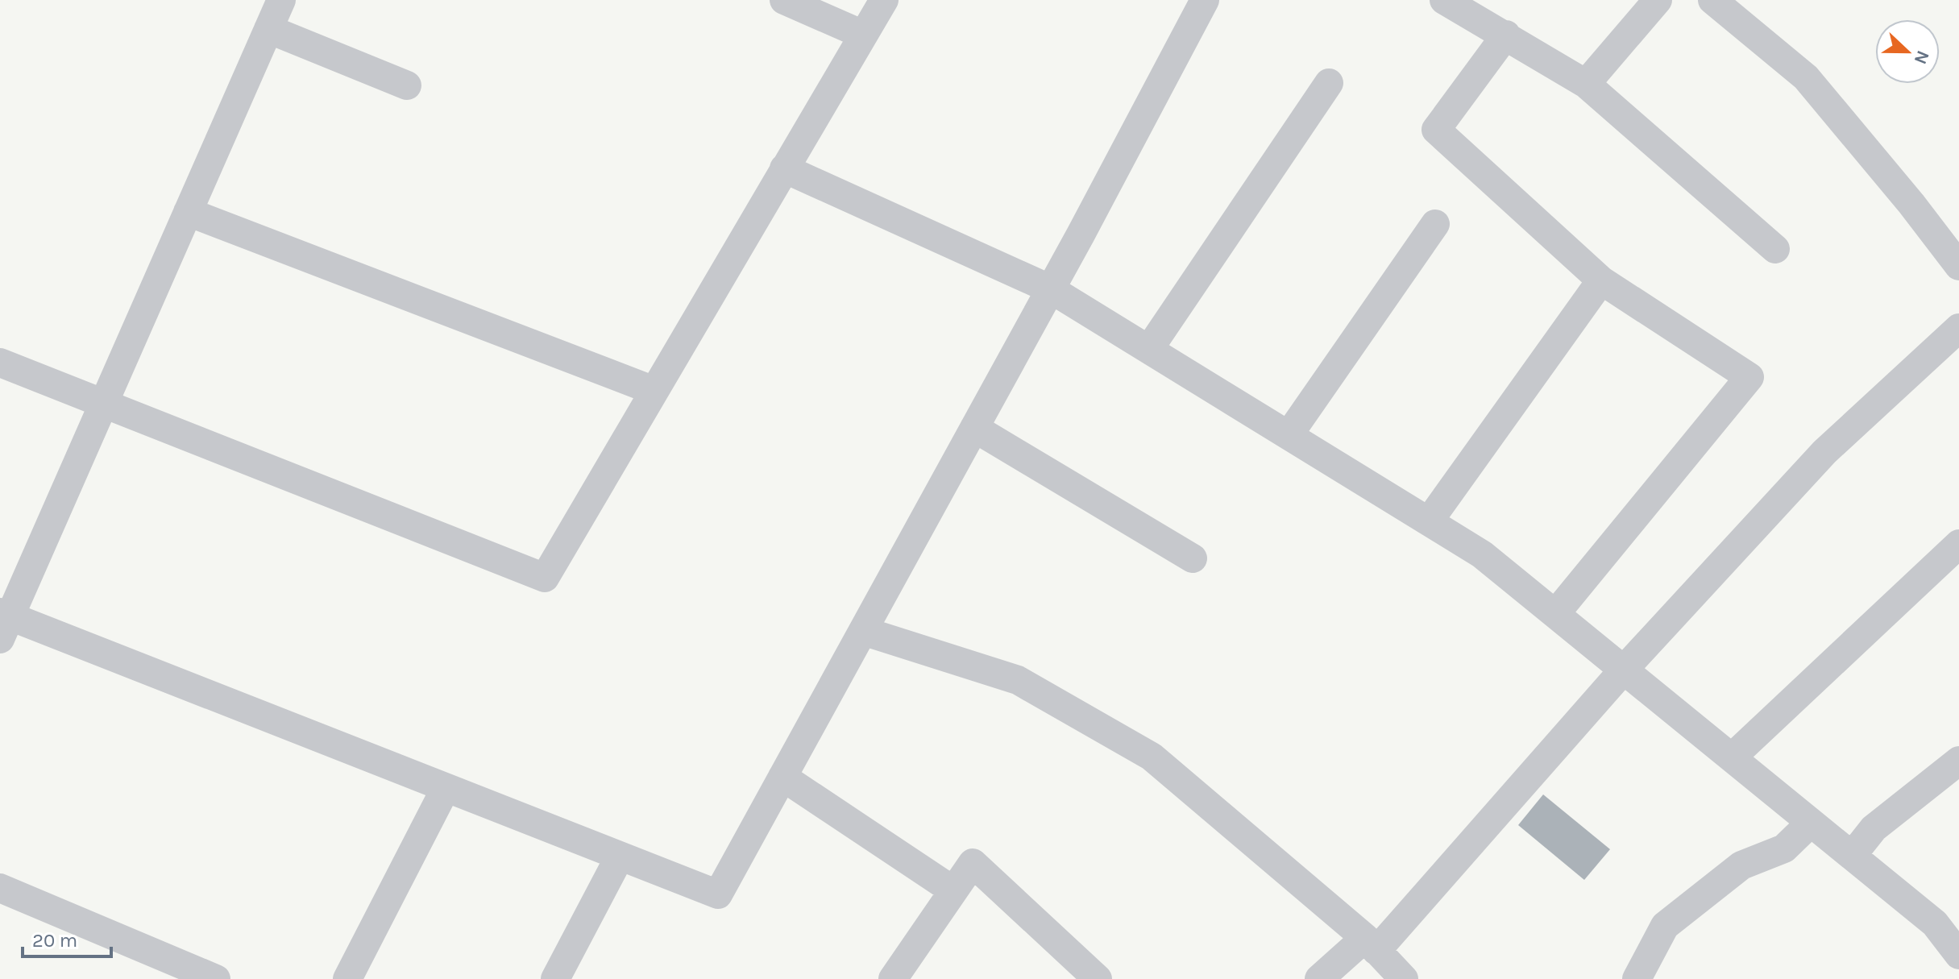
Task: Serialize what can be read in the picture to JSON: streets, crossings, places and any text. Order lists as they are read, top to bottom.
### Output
{
  "scale_bar": "20 m",
  "north": "right"
}
